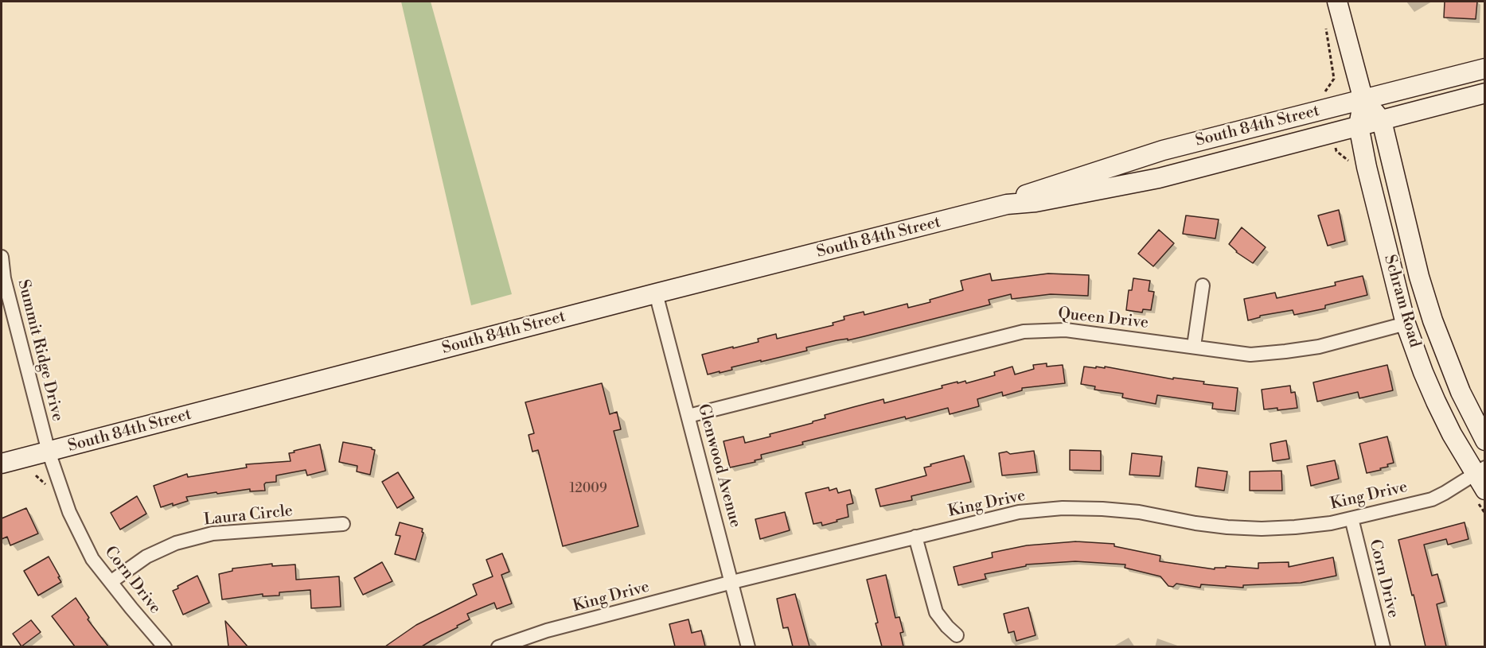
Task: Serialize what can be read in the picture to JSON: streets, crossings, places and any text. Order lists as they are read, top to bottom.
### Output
{
  "streets": {
    "street": [
      "South 84th Street",
      "Schram Road",
      "Queen Drive",
      "Summit Ridge Drive",
      "Glenwood Avenue",
      "King Drive",
      "Laura Circle",
      "Corn Drive"
    ]
  },
  "crossings": [
    ["South 84th Street", "Schram Road"],
    ["South 84th Street", "Summit Ridge Drive"],
    ["South 84th Street", "Glenwood Avenue"],
    ["South 84th Street", "Corn Drive"],
    ["Schram Road", "Queen Drive"],
    ["Schram Road", "King Drive"],
    ["Queen Drive", "Glenwood Avenue"],
    ["Summit Ridge Drive", "Corn Drive"],
    ["Glenwood Avenue", "King Drive"],
    ["King Drive", "Corn Drive"],
    ["Laura Circle", "Corn Drive"]
  ],
  "house_numbers": ["12009"]
}
